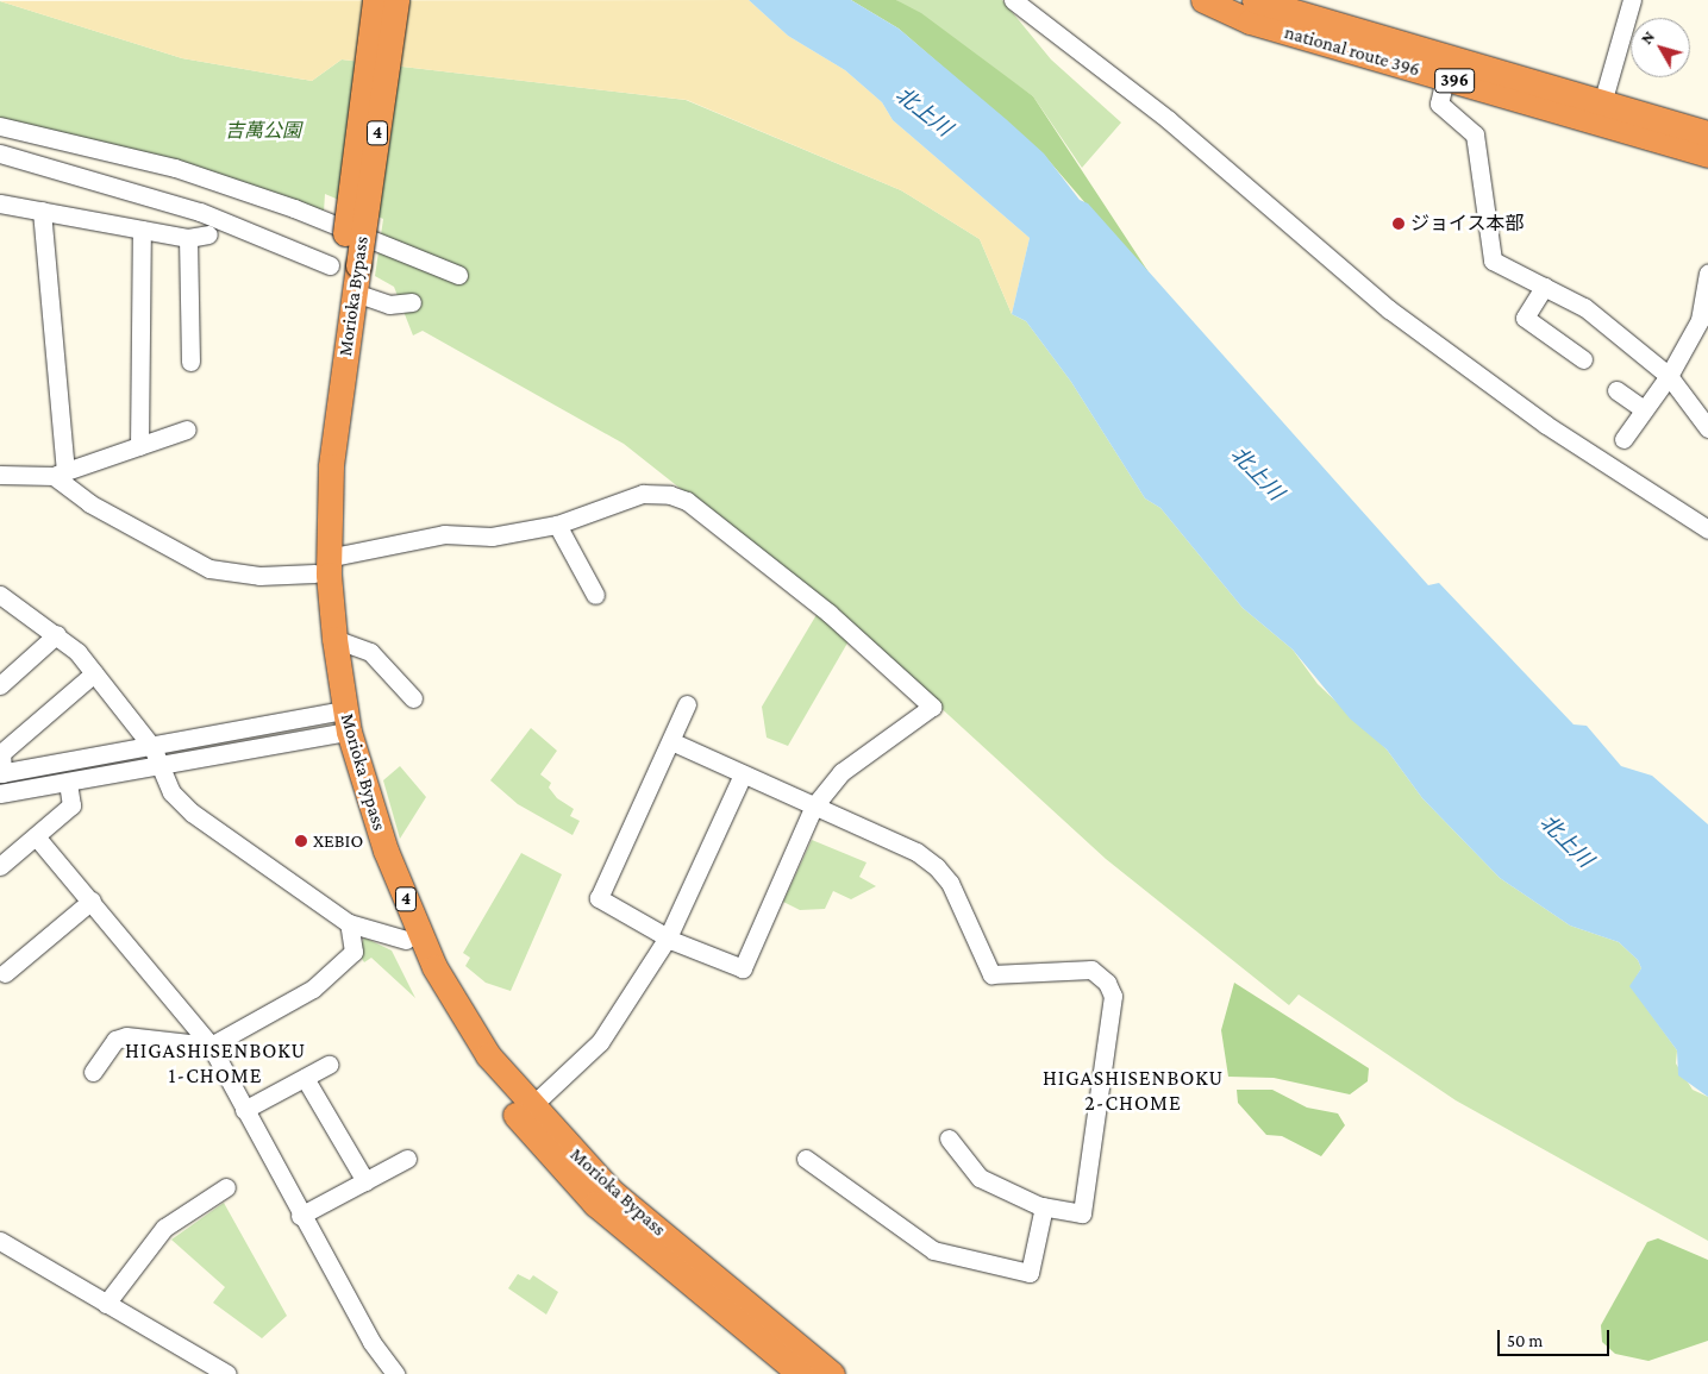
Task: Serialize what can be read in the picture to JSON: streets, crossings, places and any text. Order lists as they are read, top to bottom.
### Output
{
  "streets": {
    "highway": [
      "national route 396",
      "396",
      "4",
      "Morioka Bypass"
    ]
  },
  "districts": ["HIGASHISENBOKU 1-CHOME", "HIGASHISENBOKU 2-CHOME"],
  "water": ["北上川"],
  "parks": ["吉萬公園"],
  "places": ["ジョイス本部", "XEBIO"],
  "scale_bar": "50 m",
  "north": "top left"
}
